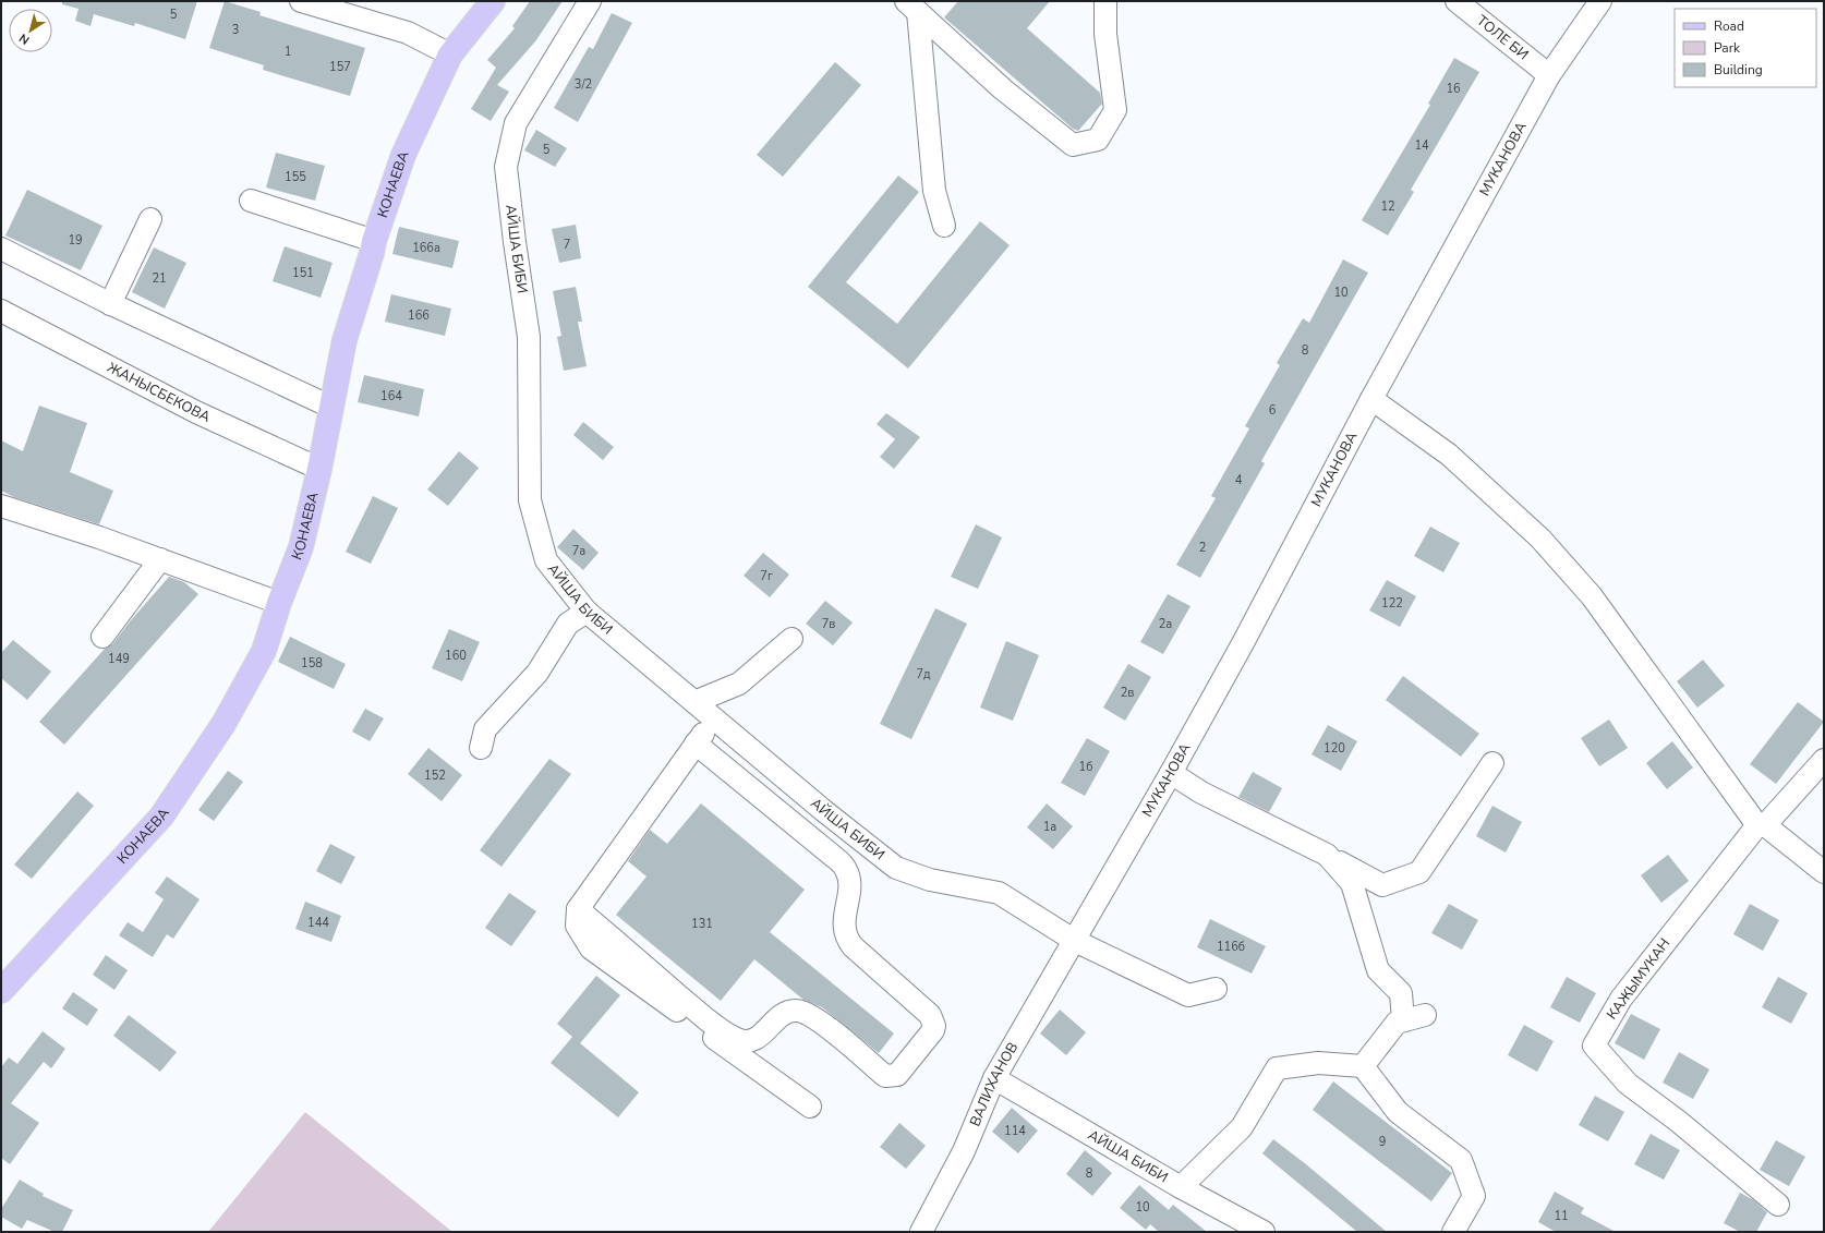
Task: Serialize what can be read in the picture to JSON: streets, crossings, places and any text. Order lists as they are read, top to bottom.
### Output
{
  "streets": {
    "main road": ["КОНАЕВА"],
    "street": [
      "ТОЛЕ БИ",
      "МУКАНОВА",
      "АЙША БИБИ",
      "ЖАНЫСБЕКОВА",
      "КАЖЫМУКАН",
      "ВАЛИХАНОВ"
    ]
  },
  "crossings": [
    ["ТОЛЕ БИ", "МУКАНОВА"],
    ["МУКАНОВА", "АЙША БИБИ"],
    ["МУКАНОВА", "ВАЛИХАНОВ"],
    ["КОНАЕВА", "ЖАНЫСБЕКОВА"],
    ["АЙША БИБИ", "ВАЛИХАНОВ"]
  ],
  "house_numbers": [
    "5",
    "3",
    "1",
    "157",
    "3/2",
    "16",
    "14",
    "5",
    "155",
    "12",
    "19",
    "7",
    "166а",
    "151",
    "21",
    "10",
    "166",
    "8",
    "164",
    "6",
    "4",
    "2",
    "7а",
    "7г",
    "122",
    "7в",
    "2а",
    "160",
    "149",
    "158",
    "7д",
    "2в",
    "120",
    "1б",
    "152",
    "1а",
    "144",
    "131",
    "116б",
    "114",
    "9",
    "8",
    "10",
    "11"
  ],
  "legend": ["Road", "Park", "Building"],
  "north": "bottom left"
}
